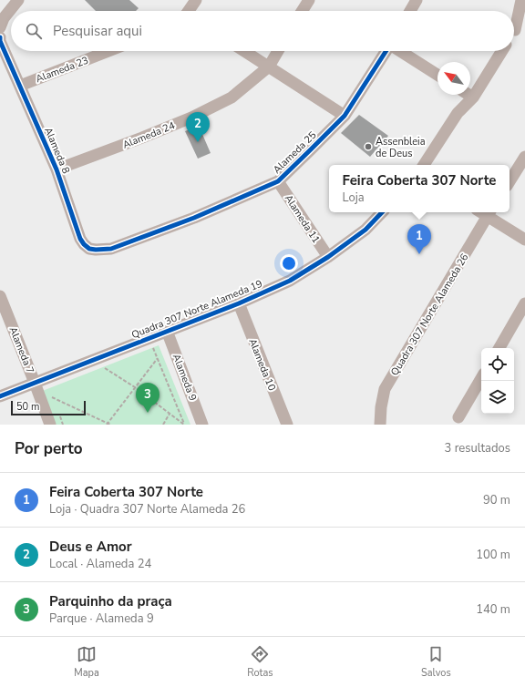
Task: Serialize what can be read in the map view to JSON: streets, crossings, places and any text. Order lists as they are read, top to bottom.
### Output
{
  "streets": {
    "street": [
      "Alameda 23",
      "Alameda 24",
      "Alameda 8",
      "Alameda 25",
      "Alameda 11",
      "Quadra 307 Norte Alameda 19",
      "Quadra 307 Norte Alameda 26",
      "Alameda 7",
      "Alameda 10",
      "Alameda 9"
    ]
  },
  "crossings": [
    ["Alameda 23", "Alameda 8"],
    ["Alameda 24", "Alameda 8"],
    ["Alameda 8", "Alameda 25"],
    ["Alameda 25", "Alameda 11"],
    ["Alameda 11", "Quadra 307 Norte Alameda 19"],
    ["Quadra 307 Norte Alameda 19", "Alameda 7"],
    ["Quadra 307 Norte Alameda 19", "Alameda 10"],
    ["Quadra 307 Norte Alameda 19", "Alameda 9"]
  ],
  "places": ["Assenbleia de Deus"],
  "scale_bar": "50 m",
  "north": "top left",
  "page": {
    "search": "Pesquisar aqui",
    "pins": ["2", "1", "3"],
    "popup": ["Feira Coberta 307 Norte", "Loja"],
    "scale": "50 m",
    "heading": ["Por perto", "3 resultados"],
    "list": [
      {
        "mark": "1",
        "name": "Feira Coberta 307 Norte",
        "note": "Loja · Quadra 307 Norte Alameda 26",
        "value": "90 m"
      },
      {
        "mark": "2",
        "name": "Deus e Amor",
        "note": "Local · Alameda 24",
        "value": "100 m"
      },
      {
        "mark": "3",
        "name": "Parquinho da praça",
        "note": "Parque · Alameda 9",
        "value": "140 m"
      }
    ],
    "nav": ["Mapa", "Rotas", "Salvos"]
  }
}
